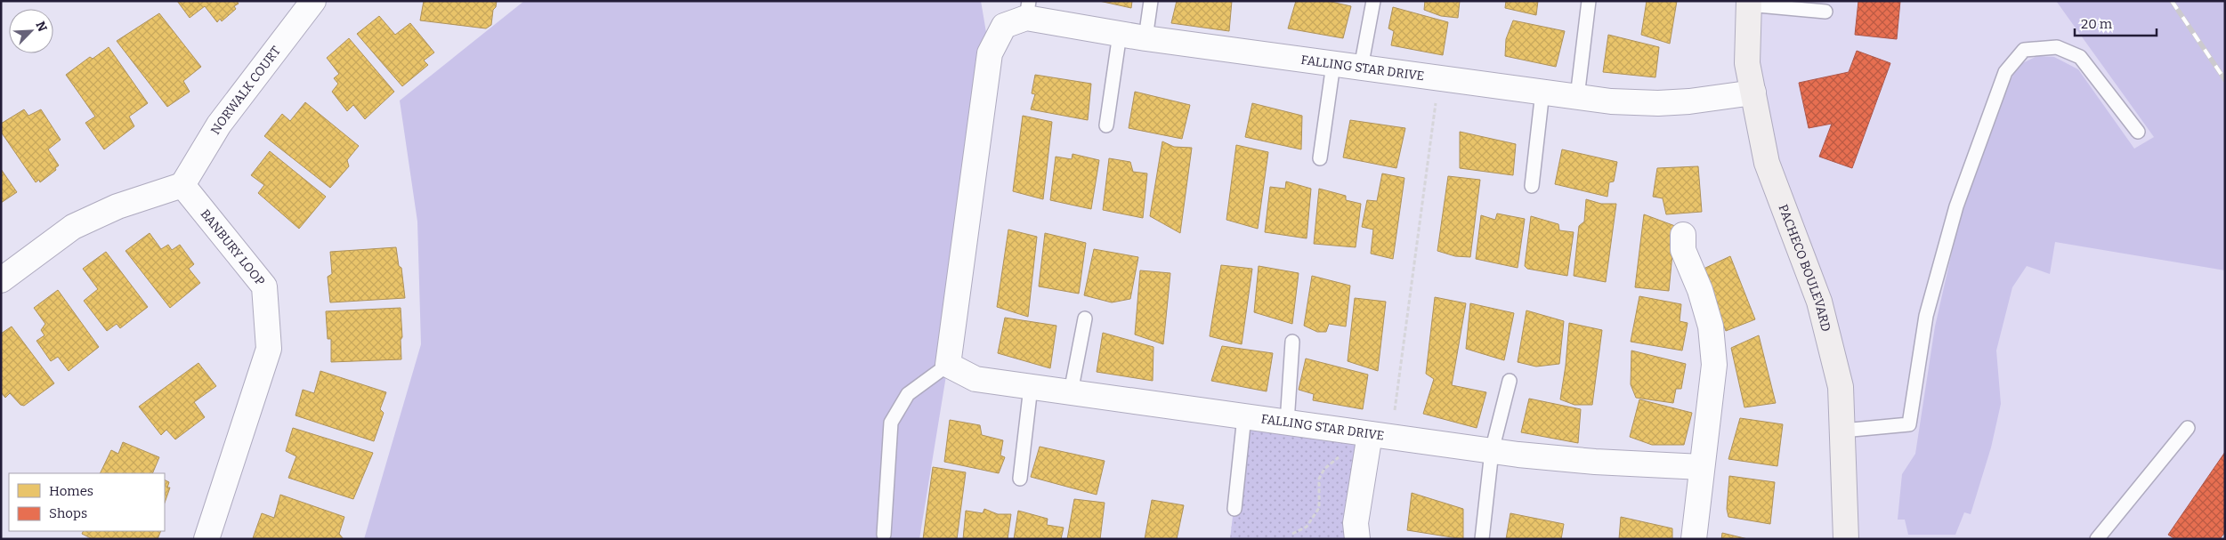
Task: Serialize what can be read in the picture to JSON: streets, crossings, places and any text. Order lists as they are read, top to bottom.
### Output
{
  "streets": {
    "main road": ["PACHECO BOULEVARD"],
    "street": ["FALLING STAR DRIVE", "NORWALK COURT", "BANBURY LOOP"]
  },
  "crossings": [
    ["FALLING STAR DRIVE", "PACHECO BOULEVARD"],
    ["NORWALK COURT", "BANBURY LOOP"]
  ],
  "legend": ["Homes", "Shops"],
  "scale_bar": "20 m",
  "north": "top right"
}
